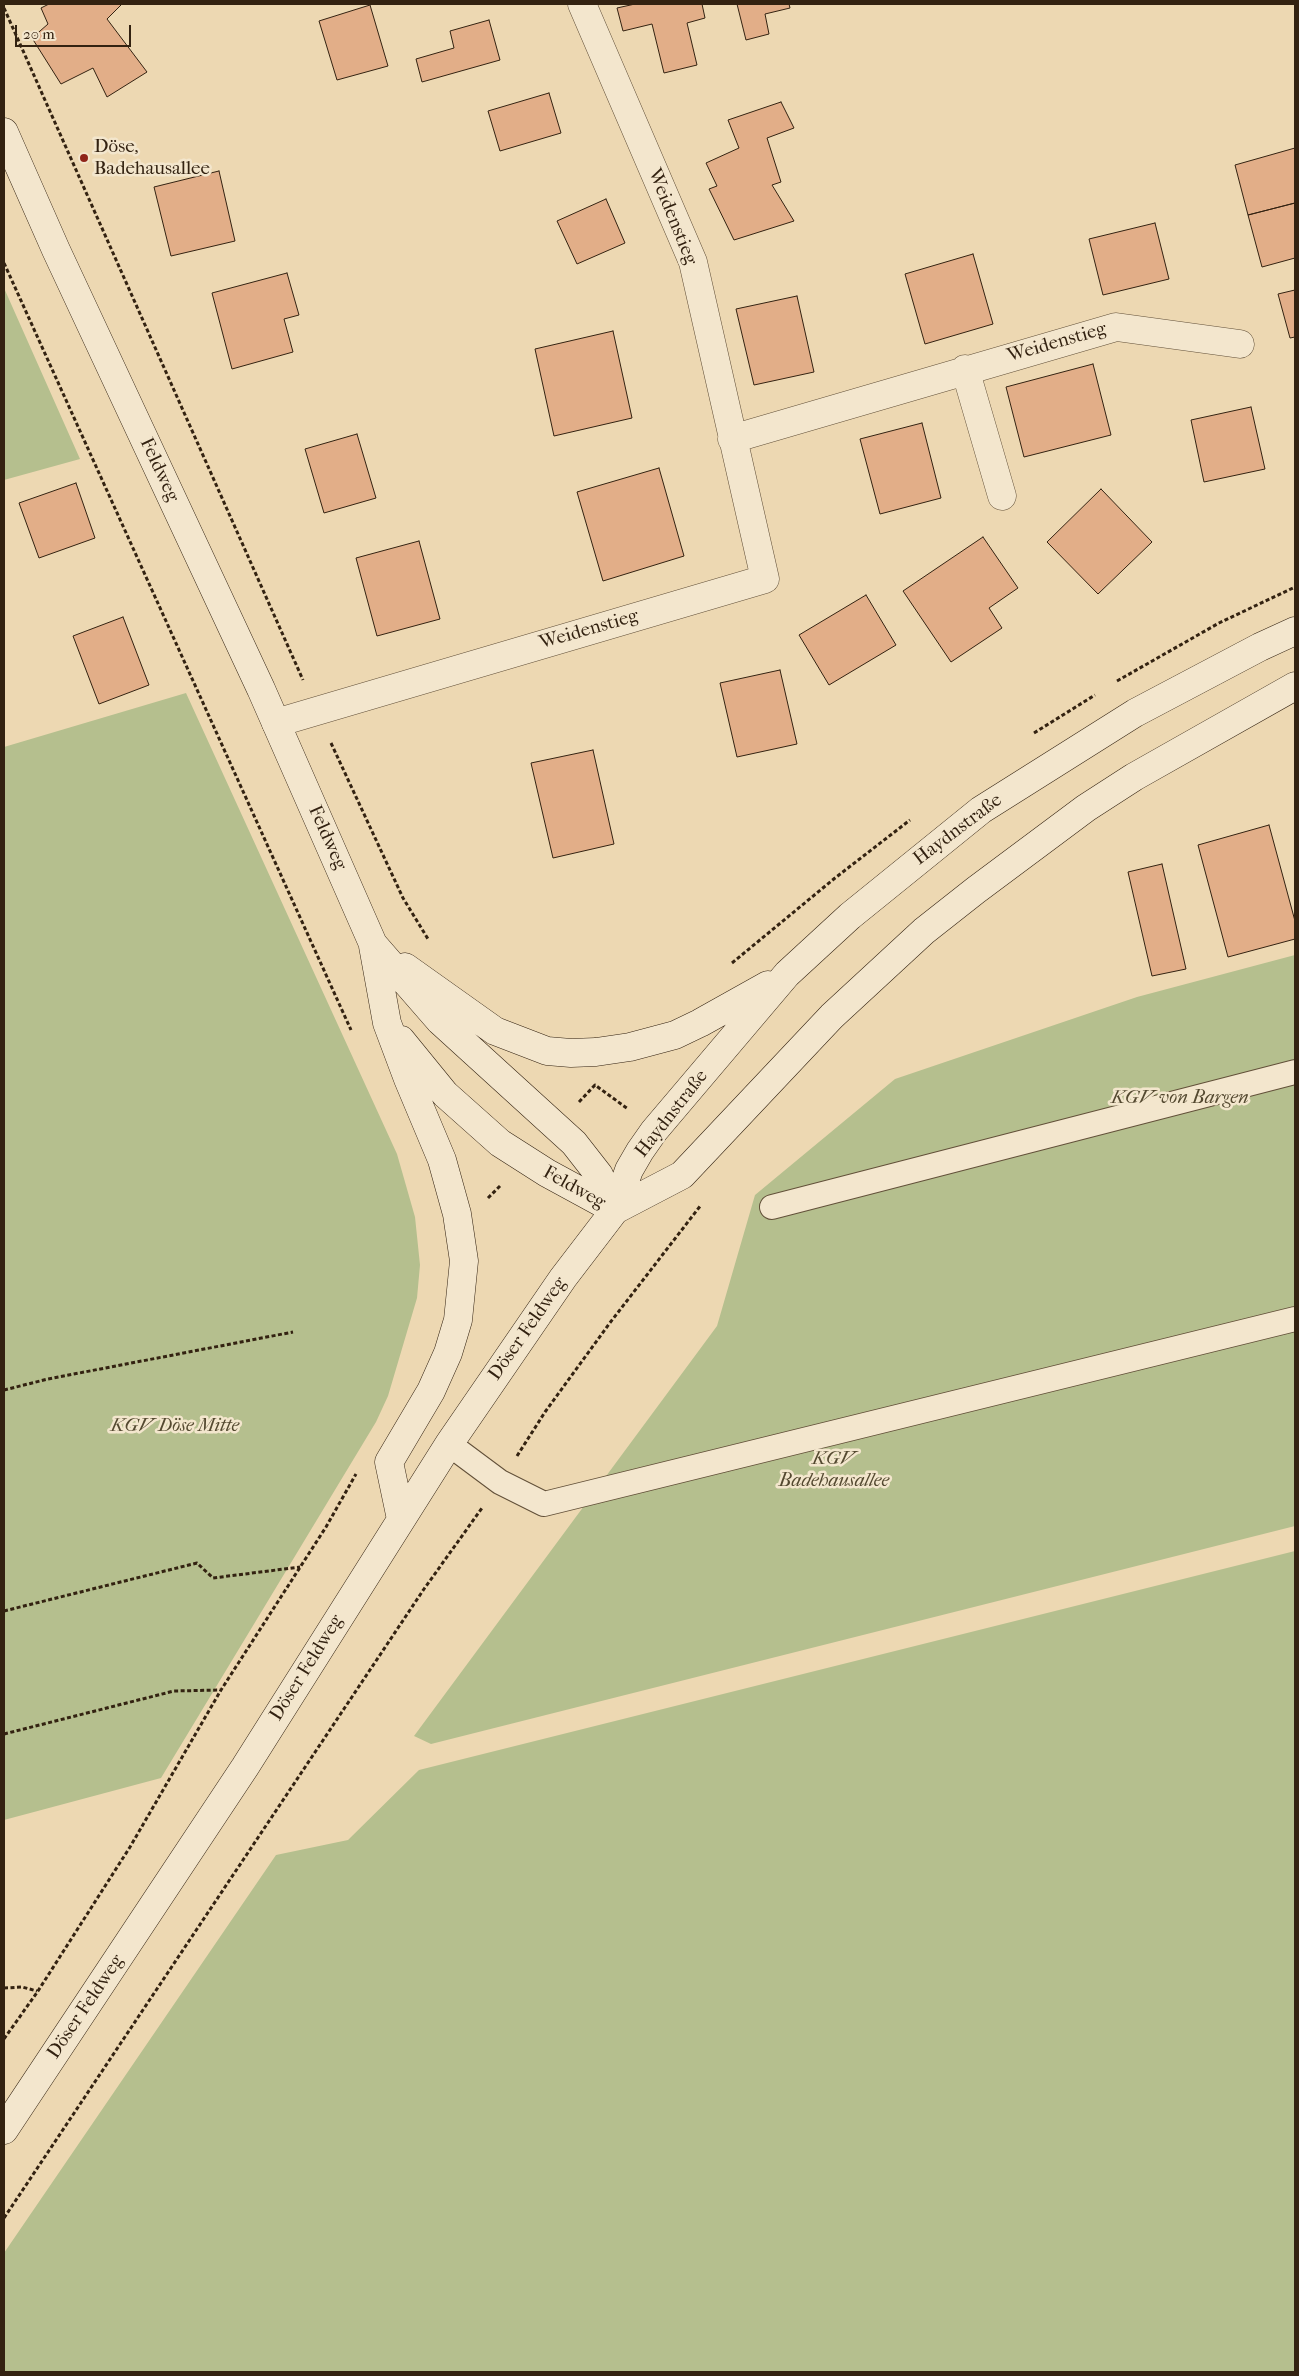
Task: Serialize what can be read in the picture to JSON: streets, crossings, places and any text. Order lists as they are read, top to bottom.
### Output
{
  "streets": {
    "street": [
      "Weidenstieg",
      "Feldweg",
      "Haydnstraße",
      "Döser Feldweg"
    ]
  },
  "crossings": [
    ["Weidenstieg", "Feldweg"],
    ["Feldweg", "Haydnstraße"],
    ["Feldweg", "Döser Feldweg"],
    ["Haydnstraße", "Döser Feldweg"]
  ],
  "parks": ["KGV von Bargen", "KGV Döse Mitte", "KGV Badehausallee"],
  "places": ["Döse, Badehausallee"],
  "scale_bar": "20 m"
}
